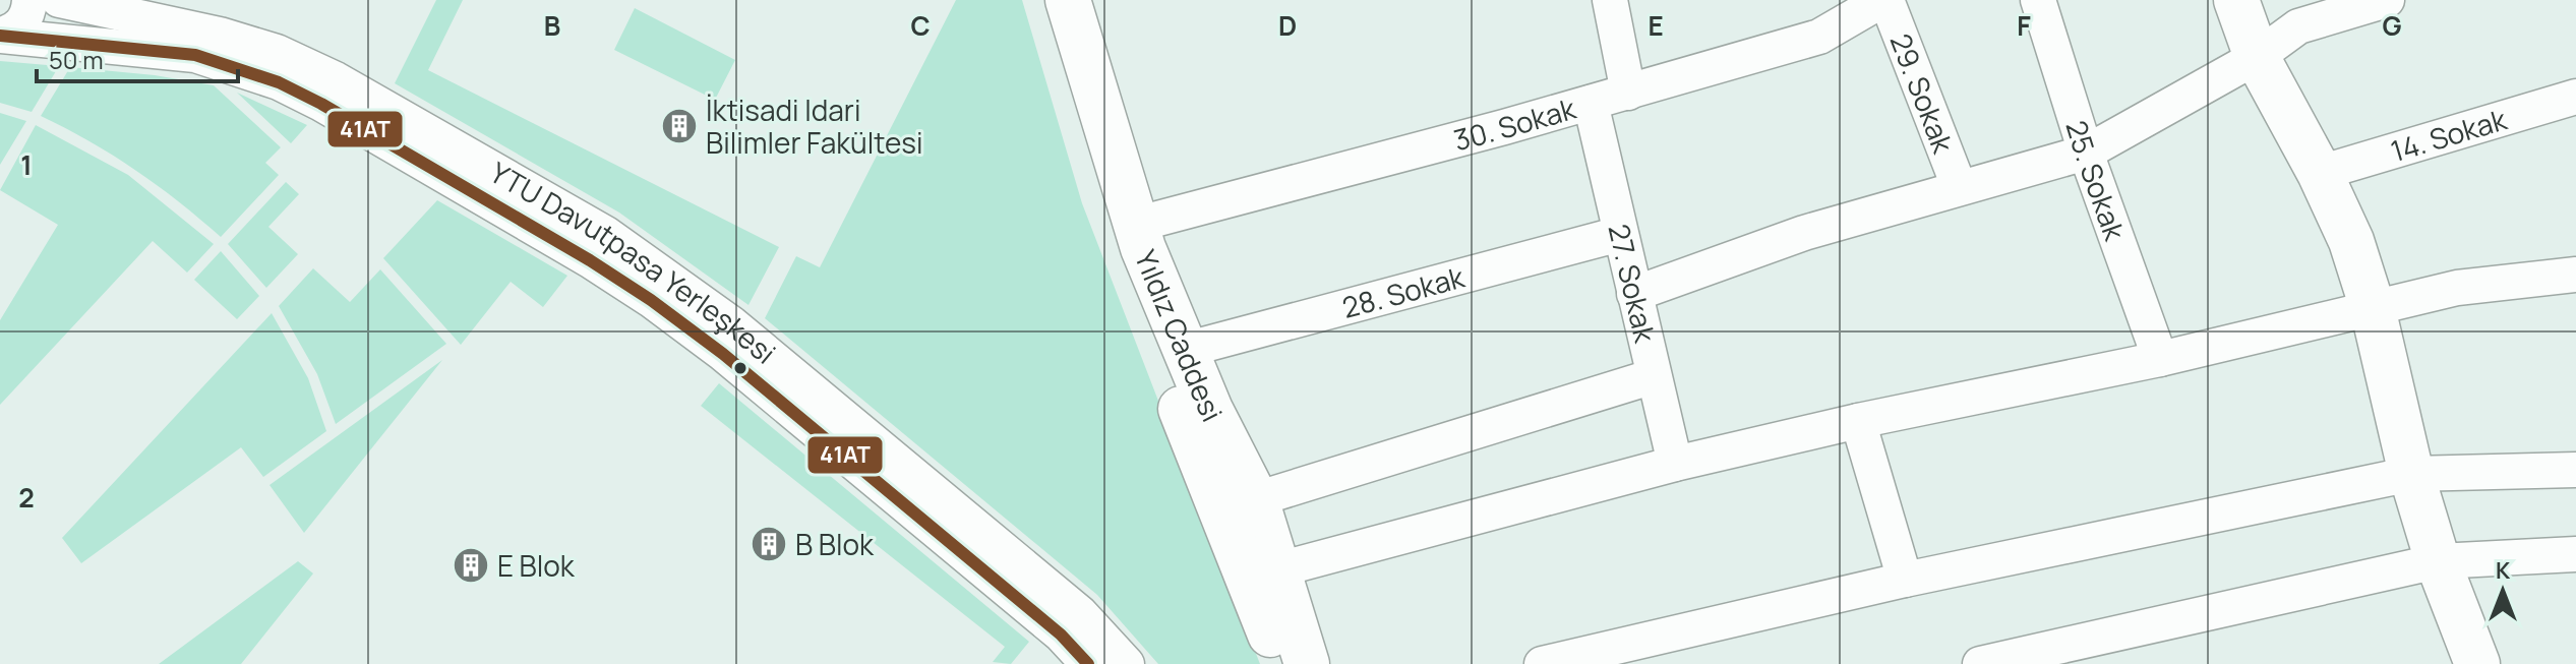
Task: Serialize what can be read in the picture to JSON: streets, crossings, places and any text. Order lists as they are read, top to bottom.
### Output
{
  "streets": {
    "main road": ["Yıldız Caddesi"],
    "street": [
      "29. Sokak",
      "30. Sokak",
      "14. Sokak",
      "25. Sokak",
      "YTU Davutpasa Yerleşkesi",
      "27. Sokak",
      "28. Sokak"
    ]
  },
  "crossings": [
    ["29. Sokak", "30. Sokak"],
    ["30. Sokak", "27. Sokak"],
    ["30. Sokak", "Yıldız Caddesi"],
    ["27. Sokak", "28. Sokak"],
    ["28. Sokak", "Yıldız Caddesi"]
  ],
  "places": {
    "building": ["İktisadi Idari Bilimler Fakültesi", "B Blok", "E Blok"]
  },
  "lines": ["transit line 41AT"],
  "scale_bar": "50 m",
  "north": "top",
  "grid": {
    "columns": [
      "B",
      "C",
      "D",
      "E",
      "F",
      "G"
    ],
    "rows": ["1", "2"]
  }
}
